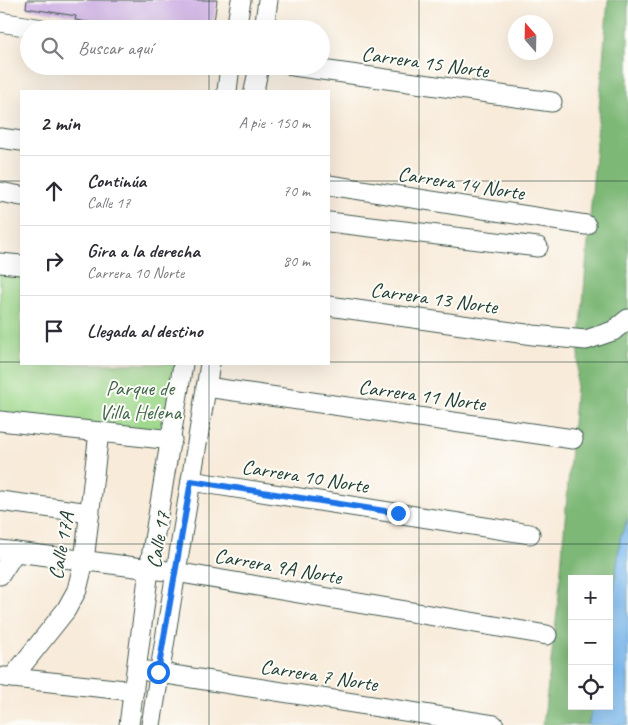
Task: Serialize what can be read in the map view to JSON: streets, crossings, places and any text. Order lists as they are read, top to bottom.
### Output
{
  "streets": {
    "street": [
      "Carrera 15 Norte",
      "Carrera 14 Norte",
      "Carrera 13 Norte",
      "Carrera 11 Norte",
      "Carrera 10 Norte",
      "Calle 17",
      "Calle 17A",
      "Carrera 9A Norte",
      "Carrera 7 Norte"
    ]
  },
  "crossings": [
    ["Carrera 11 Norte", "Calle 17"],
    ["Carrera 10 Norte", "Calle 17"],
    ["Calle 17", "Carrera 9A Norte"],
    ["Calle 17", "Carrera 7 Norte"],
    ["Calle 17A", "Carrera 9A Norte"]
  ],
  "parks": ["Parque de Villa Helena"],
  "north": "top",
  "page": {
    "search": "Buscar aquí",
    "heading": ["2 min", "A pie · 150 m"],
    "list": [
      ["Continúa", "Calle 17", "70 m"],
      ["Gira a la derecha", "Carrera 10 Norte", "80 m"],
      "Llegada al destino"
    ],
    "map_buttons": ["+", "−"]
  }
}
